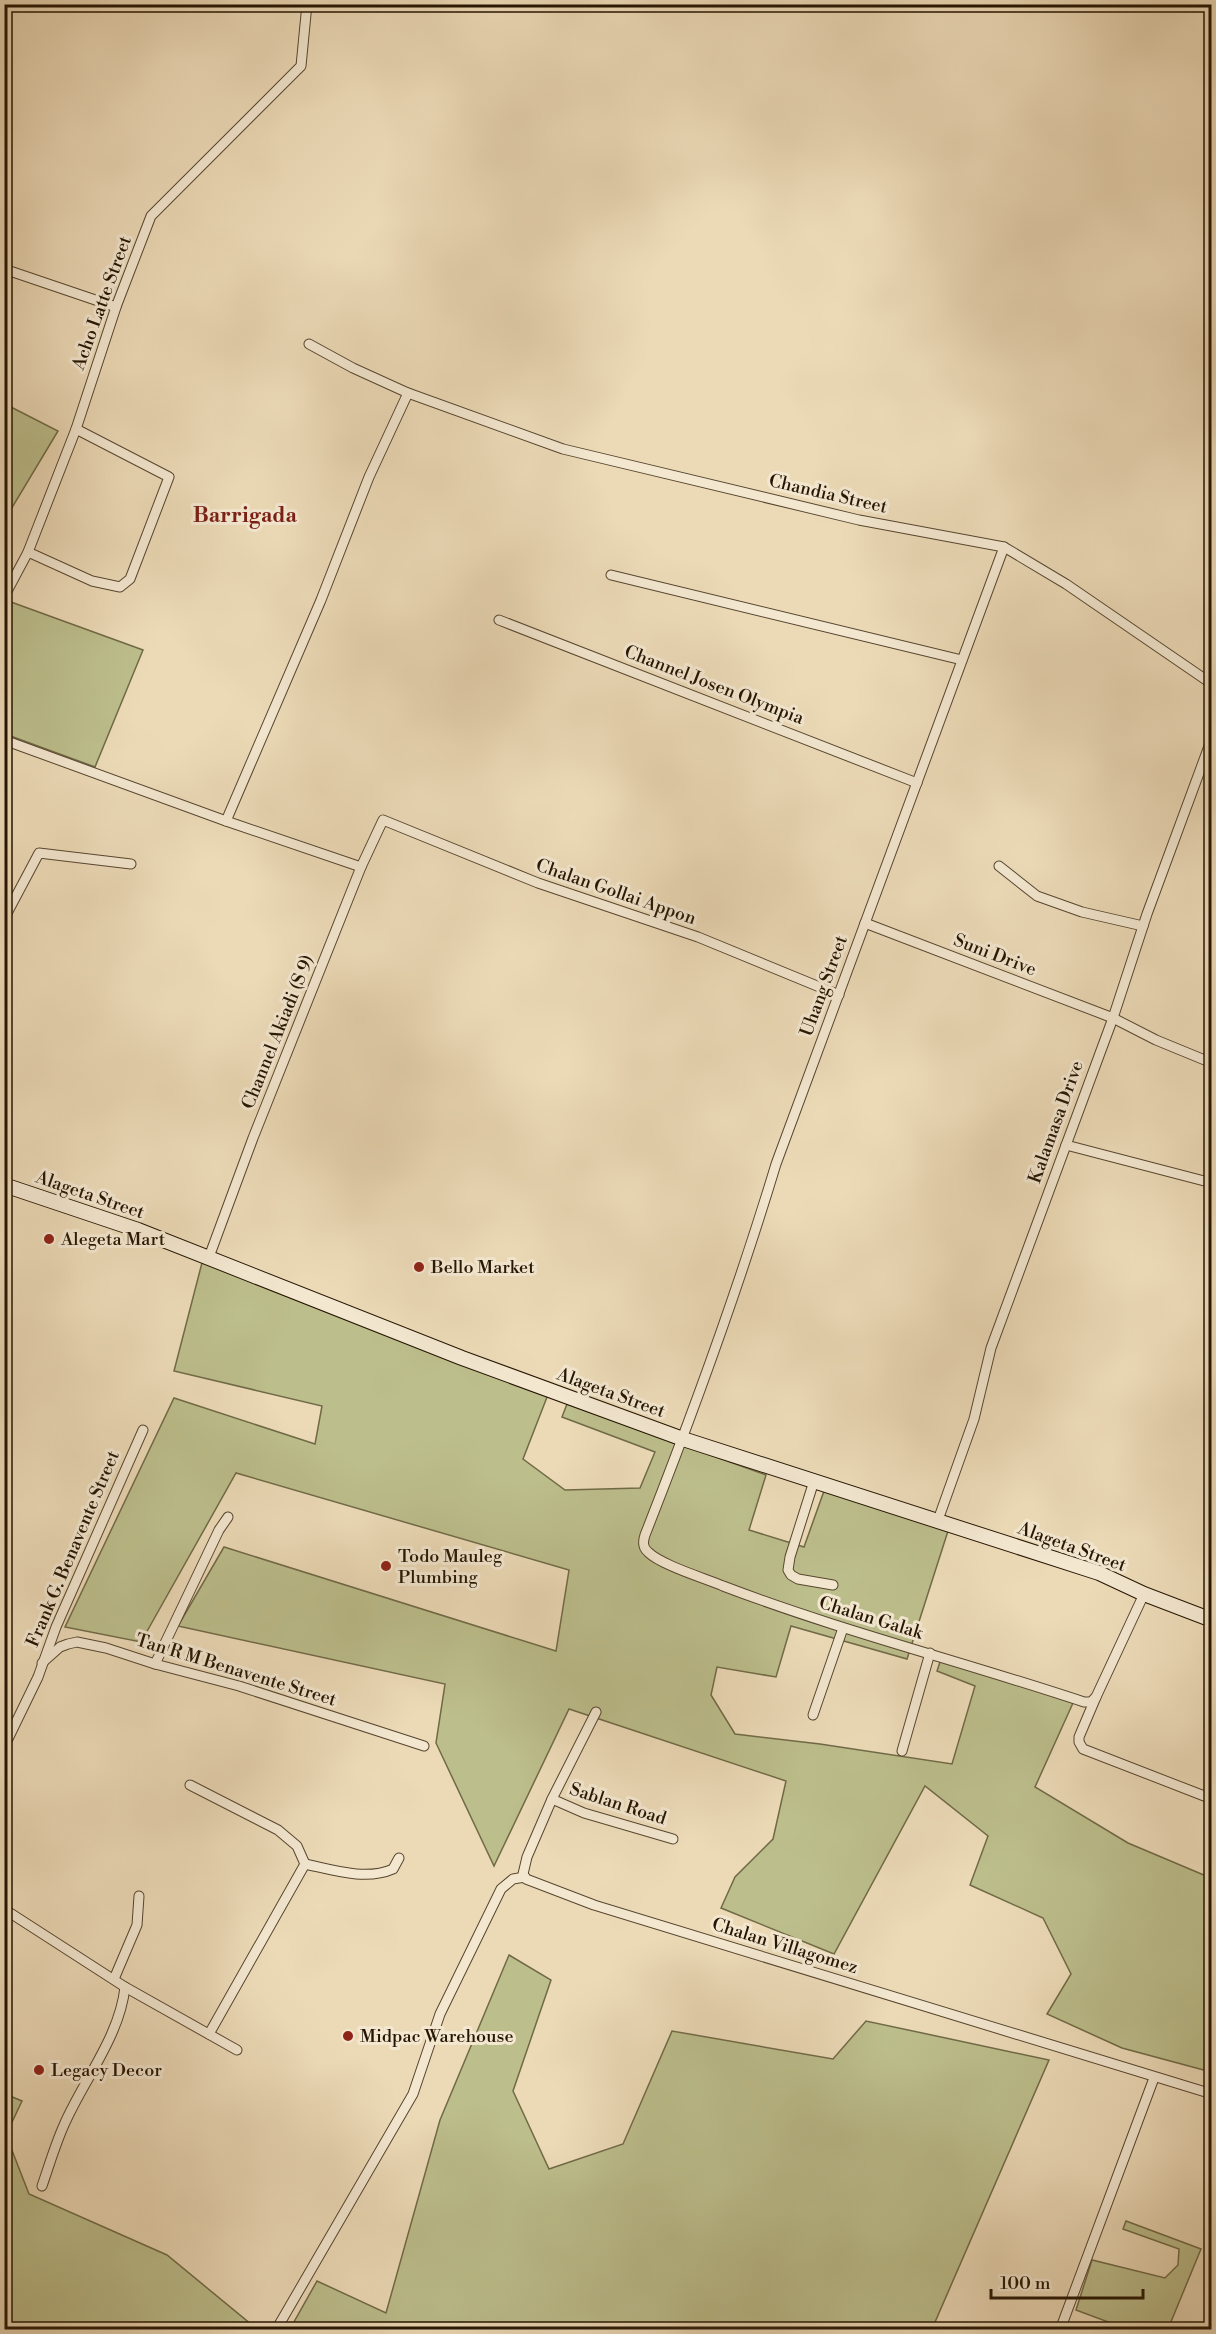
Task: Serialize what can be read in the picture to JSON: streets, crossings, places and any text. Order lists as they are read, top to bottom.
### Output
{
  "streets": {
    "main road": ["Alageta Street"],
    "street": [
      "Acho Latte Street",
      "Chandia Street",
      "Channel Josen Olympia",
      "Chalan Gollai Appon",
      "Suni Drive",
      "Uhang Street",
      "Channel Akiadi (S 9)",
      "Kalamasa Drive",
      "Frank G. Benavente Street",
      "Chalan Galak",
      "Tan R M Benavente Street",
      "Sablan Road",
      "Chalan Villagomez"
    ]
  },
  "crossings": [
    ["Chandia Street", "Uhang Street"],
    ["Channel Josen Olympia", "Uhang Street"],
    ["Chalan Gollai Appon", "Uhang Street"],
    ["Chalan Gollai Appon", "Channel Akiadi (S 9)"],
    ["Suni Drive", "Uhang Street"],
    ["Suni Drive", "Kalamasa Drive"],
    ["Uhang Street", "Alageta Street"],
    ["Uhang Street", "Chalan Galak"],
    ["Channel Akiadi (S 9)", "Alageta Street"],
    ["Kalamasa Drive", "Alageta Street"],
    ["Alageta Street", "Chalan Galak"],
    ["Frank G. Benavente Street", "Tan R M Benavente Street"]
  ],
  "districts": ["Barrigada"],
  "places": [
    "Alegeta Mart",
    "Bello Market",
    "Todo Mauleg Plumbing",
    "Midpac Warehouse",
    "Legacy Decor"
  ],
  "scale_bar": "100 m"
}
